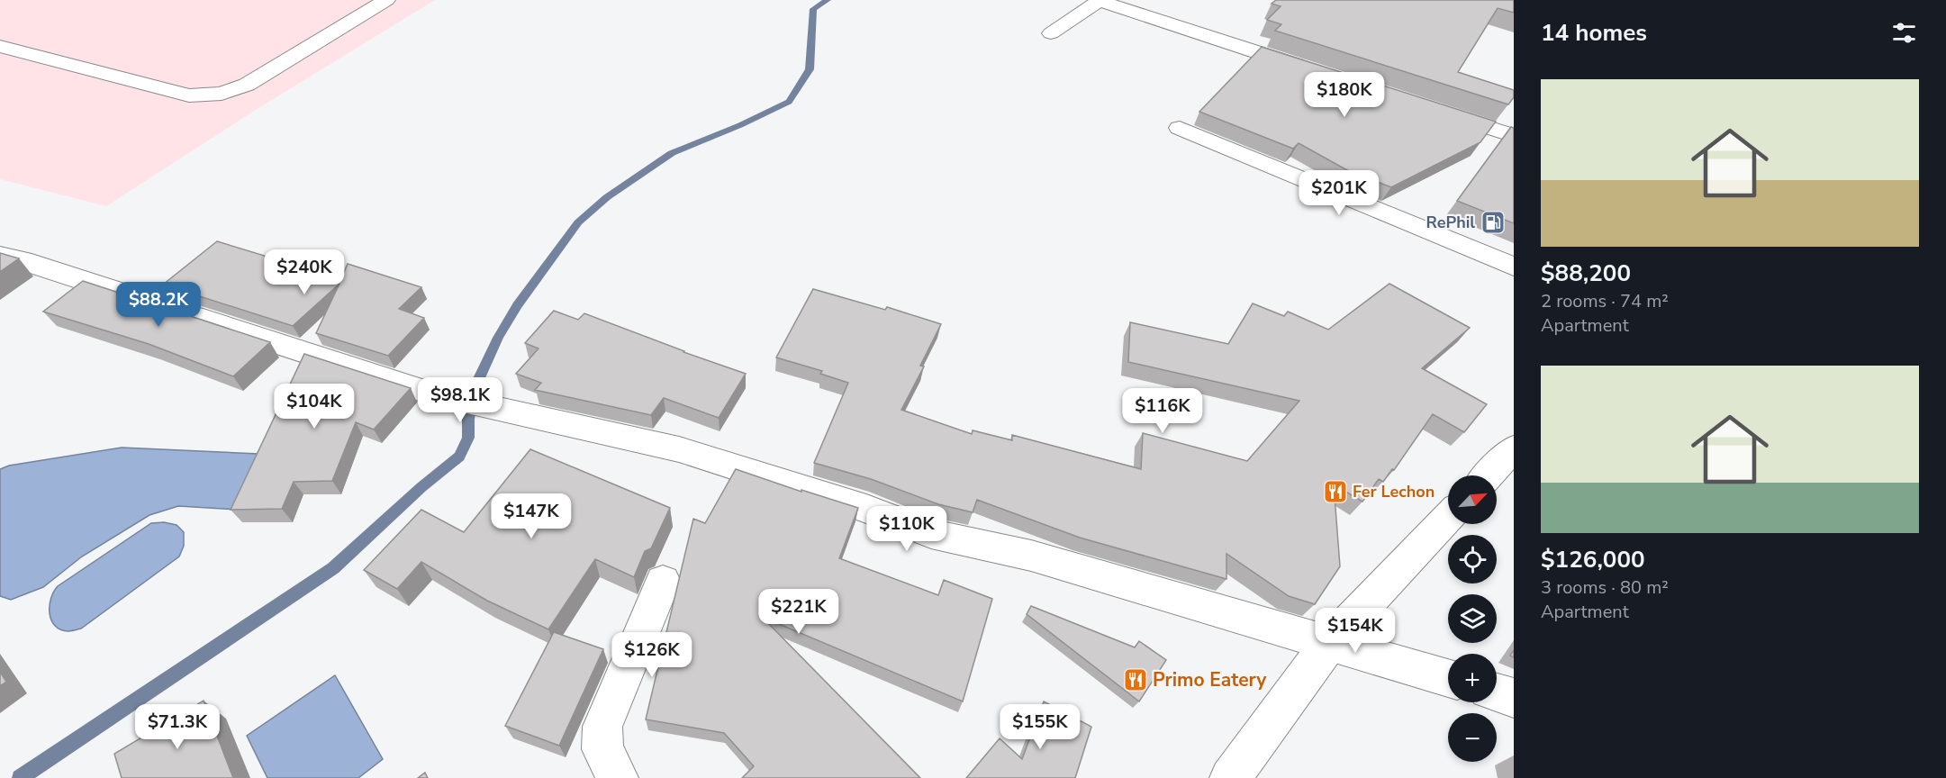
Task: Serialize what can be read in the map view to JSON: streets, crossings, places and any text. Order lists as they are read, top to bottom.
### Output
{
  "places": {
    "fuel station": ["RePhil"],
    "restaurant": ["Fer Lechon", "Primo Eatery"]
  },
  "north": "top right",
  "page": {
    "heading": "14 homes",
    "list": [
      {
        "name": "$88,200",
        "note": "2 rooms · 74 m² · Apartment"
      },
      {
        "name": "$126,000",
        "note": "3 rooms · 80 m² · Apartment"
      }
    ],
    "price": [
      "$180K",
      "$201K",
      "$240K",
      "$88.2K",
      "$98.1K",
      "$104K",
      "$116K",
      "$147K",
      "$110K",
      "$221K",
      "$154K",
      "$126K",
      "$71.3K",
      "$155K"
    ],
    "map_buttons": ["+", "−"]
  }
}
